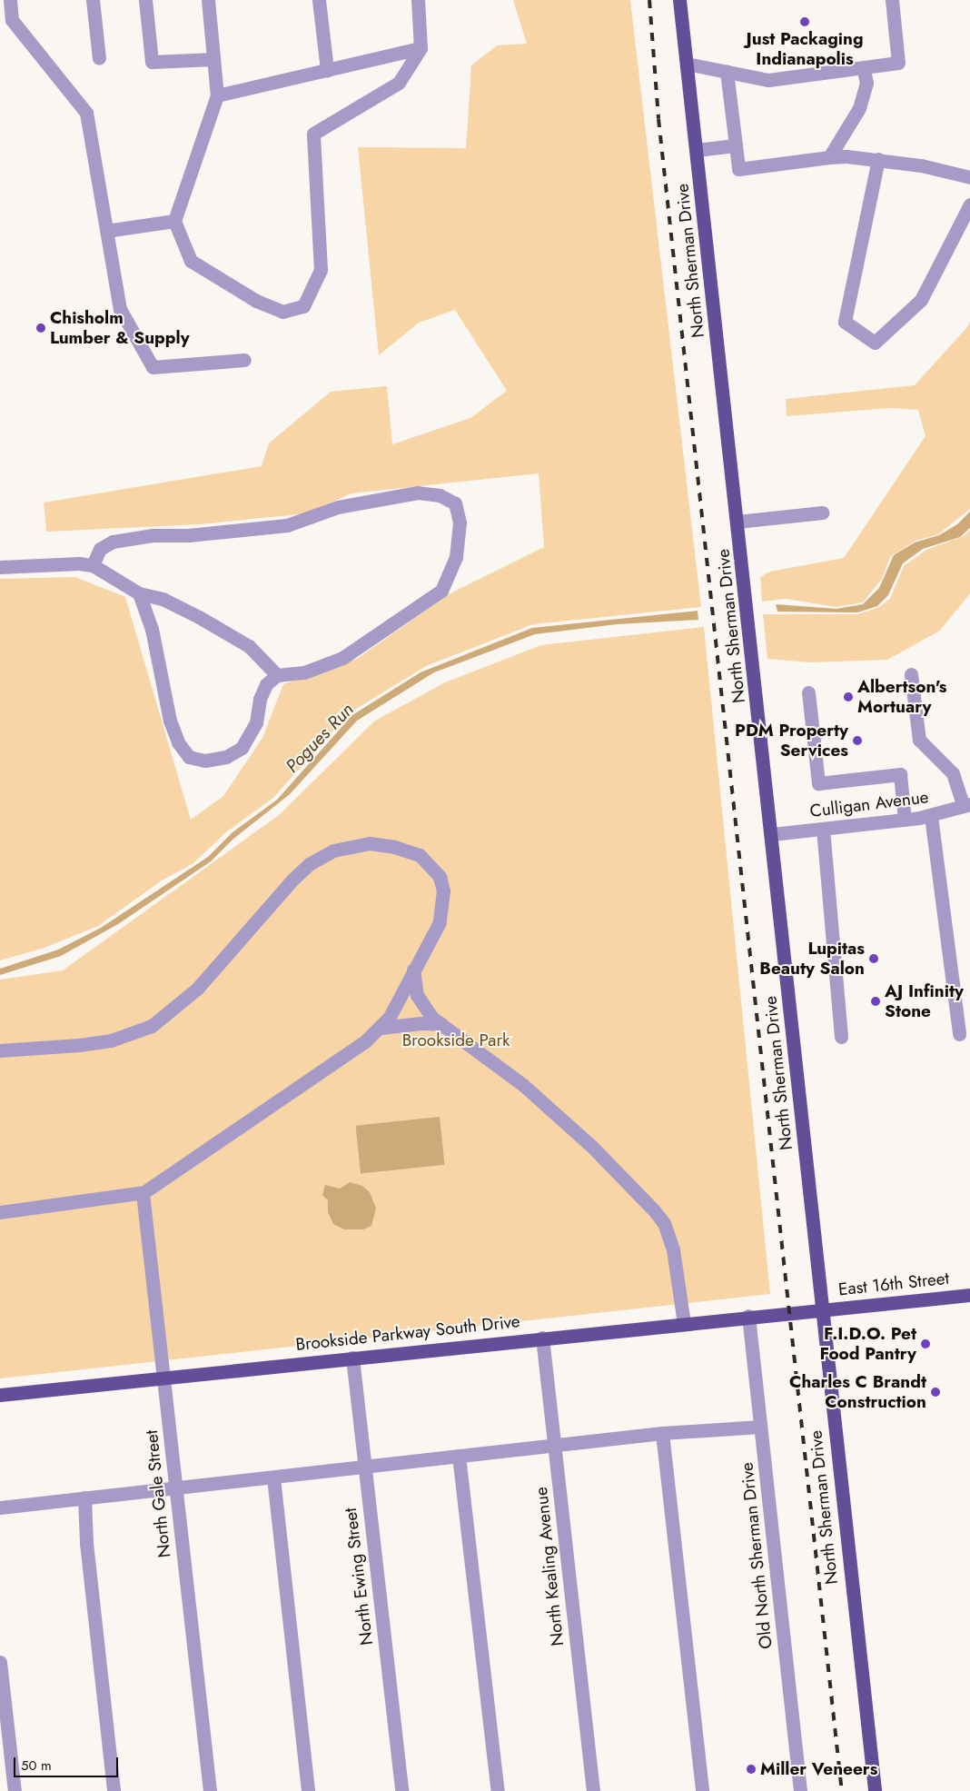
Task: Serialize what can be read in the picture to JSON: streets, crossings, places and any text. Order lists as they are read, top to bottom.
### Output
{
  "streets": {
    "main road": ["North Sherman Drive", "East 16th Street", "Brookside Parkway South Drive"],
    "street": [
      "Culligan Avenue",
      "North Gale Street",
      "Old North Sherman Drive",
      "North Kealing Avenue",
      "North Ewing Street"
    ]
  },
  "crossings": [
    ["North Sherman Drive", "Culligan Avenue"],
    ["North Sherman Drive", "East 16th Street"],
    ["North Sherman Drive", "Brookside Parkway South Drive"],
    ["East 16th Street", "Brookside Parkway South Drive"],
    ["Brookside Parkway South Drive", "North Gale Street"],
    ["Brookside Parkway South Drive", "Old North Sherman Drive"],
    ["Brookside Parkway South Drive", "North Kealing Avenue"],
    ["Brookside Parkway South Drive", "North Ewing Street"]
  ],
  "water": ["Pogues Run"],
  "parks": ["Brookside Park"],
  "places": [
    "Just Packaging Indianapolis",
    "Chisholm Lumber & Supply",
    "Albertson's Mortuary",
    "PDM Property Services",
    "Lupitas Beauty Salon",
    "AJ Infinity Stone",
    "F.I.D.O. Pet Food Pantry",
    "Charles C Brandt Construction",
    "Miller Veneers"
  ],
  "scale_bar": "50 m"
}
